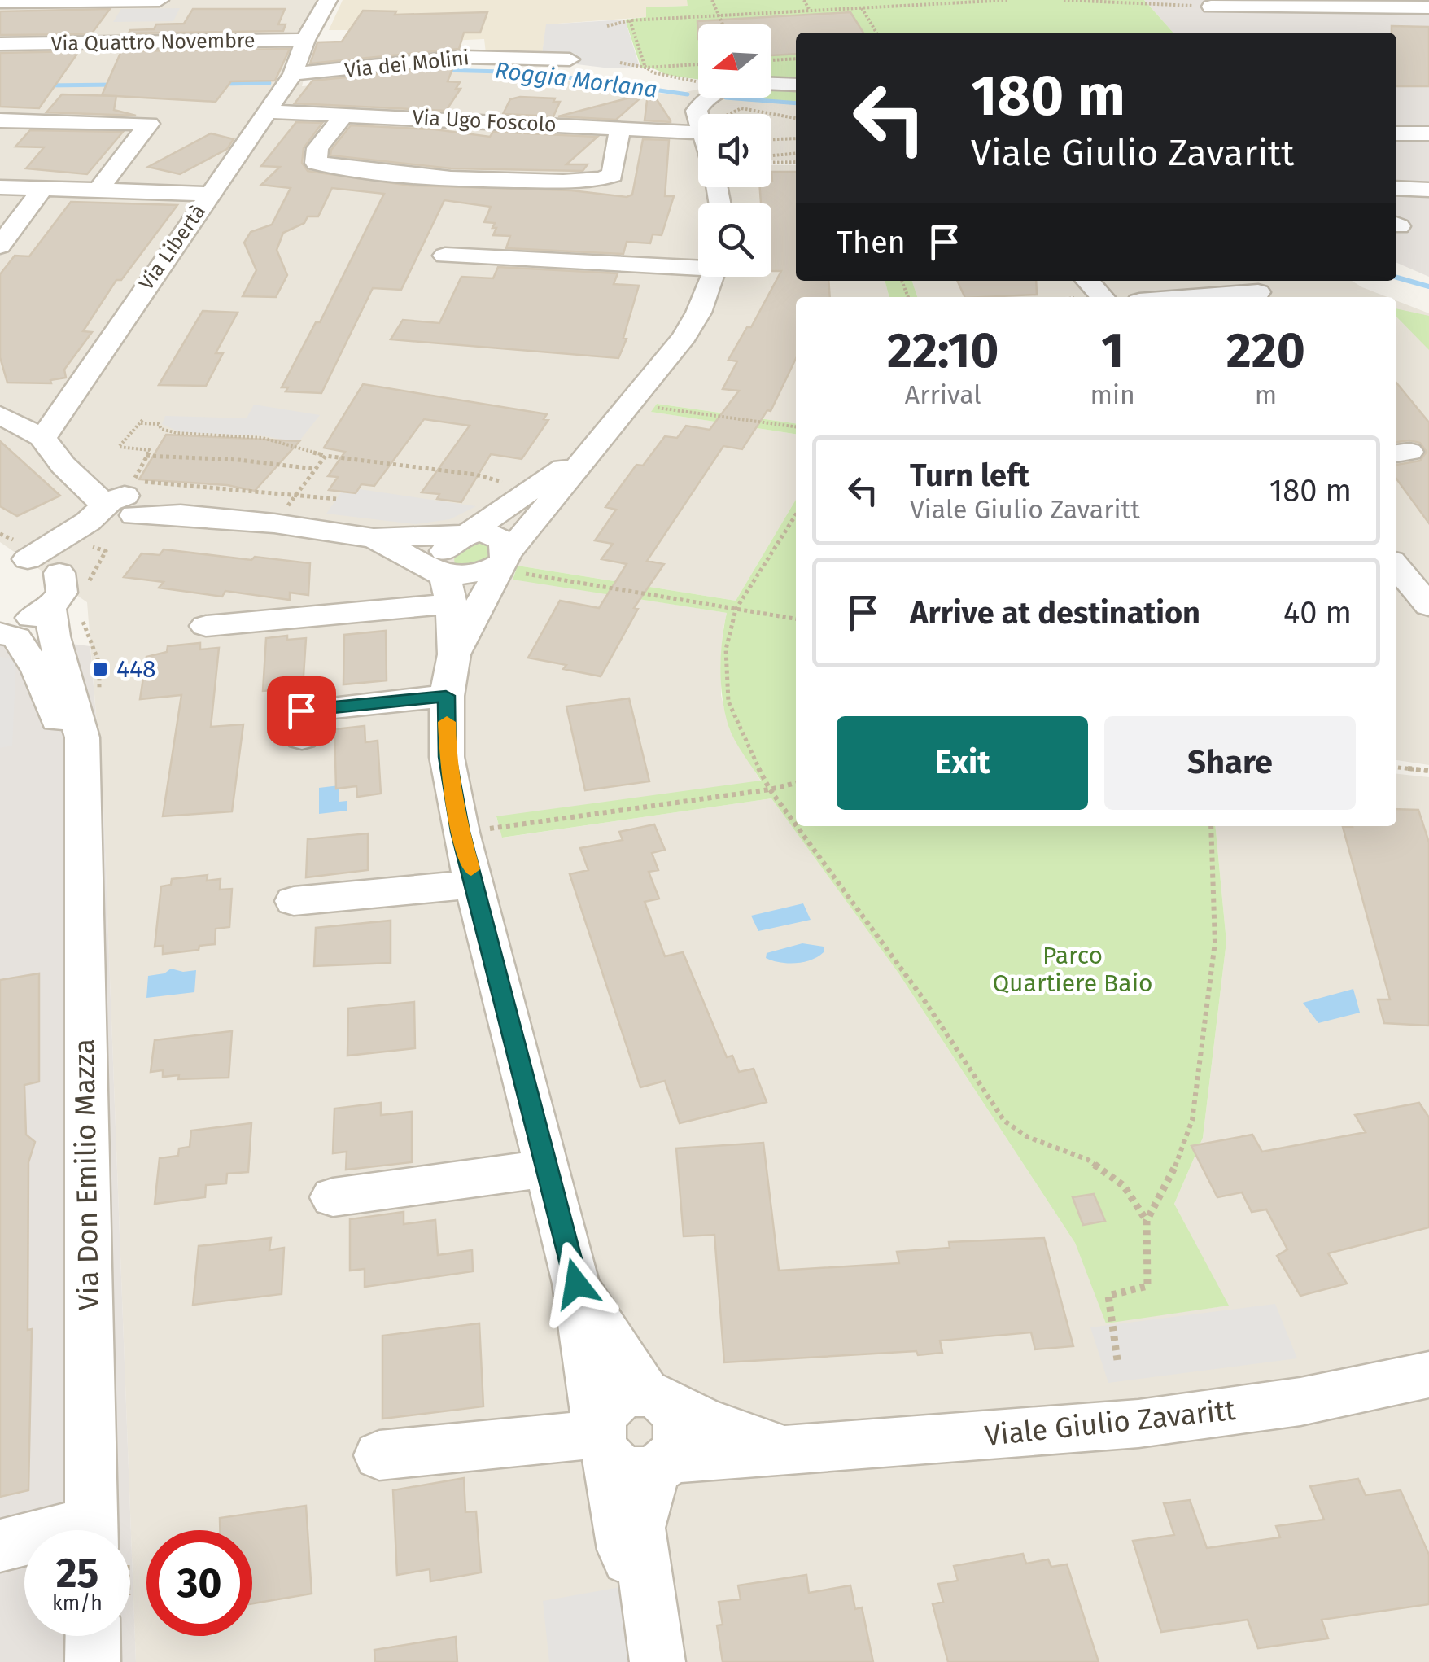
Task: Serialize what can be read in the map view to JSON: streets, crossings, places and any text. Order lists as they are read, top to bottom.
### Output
{
  "streets": {
    "street": [
      "Via Quattro Novembre",
      "Via dei Molini",
      "Via Ugo Foscolo",
      "Via Libertà",
      "Via Don Emilio Mazza",
      "Viale Giulio Zavaritt"
    ]
  },
  "crossings": [
    ["Via Quattro Novembre", "Via Libertà"],
    ["Via dei Molini", "Via Libertà"],
    ["Via Ugo Foscolo", "Via Libertà"]
  ],
  "water": ["Roggia Morlana"],
  "parks": ["Parco Quartiere Baio"],
  "places": {
    "transit": ["448"]
  },
  "north": "left",
  "page": {
    "turn": ["180 m", "Viale Giulio Zavaritt"],
    "then": "Then",
    "eta": [
      "22:10",
      "Arrival",
      "1",
      "min",
      "220",
      "m"
    ],
    "list": [
      {
        "name": "Turn left",
        "note": "Viale Giulio Zavaritt",
        "value": "180 m"
      },
      {
        "name": "Arrive at destination",
        "value": "40 m"
      }
    ],
    "buttons": ["Exit", "Share"],
    "speed": "25 km/h",
    "limit": "30"
  }
}
